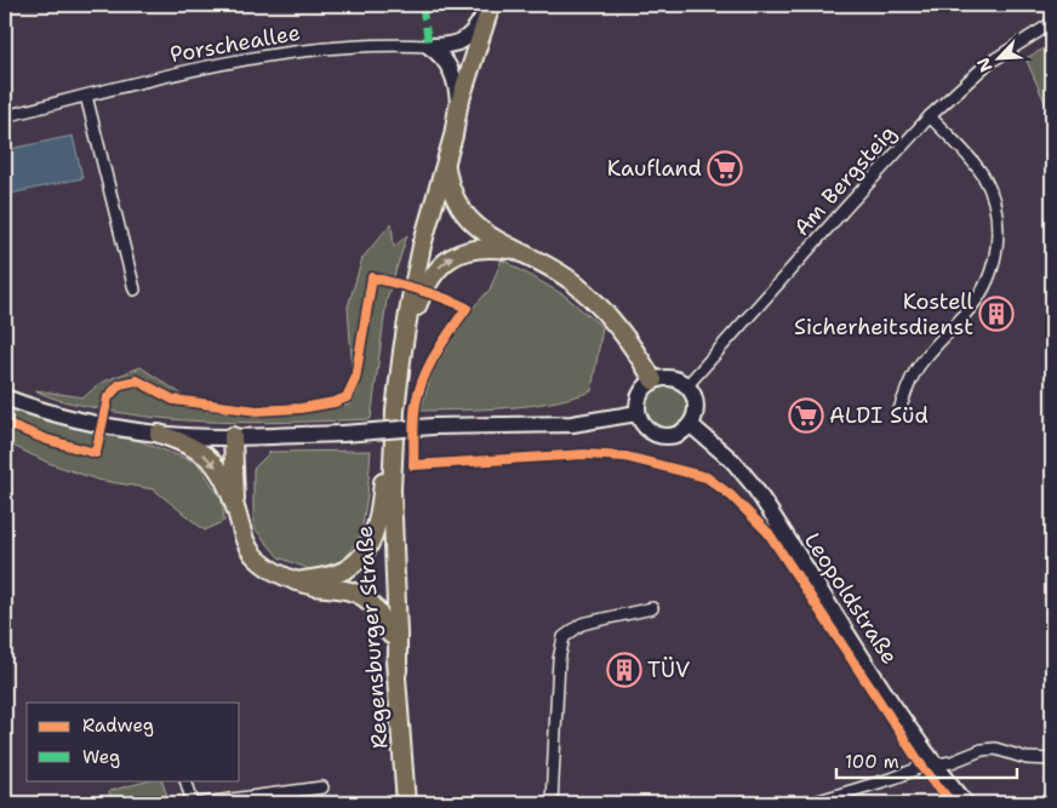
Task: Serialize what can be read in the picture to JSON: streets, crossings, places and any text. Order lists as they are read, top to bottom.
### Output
{
  "streets": {
    "main road": ["Leopoldstraße", "Regensburger Straße"],
    "street": ["Porscheallee", "Am Bergsteig"]
  },
  "crossings": [
    ["Am Bergsteig", "Leopoldstraße"]
  ],
  "places": {
    "supermarket": ["Kaufland", "ALDI Süd"],
    "building": ["Kostell Sicherheitsdienst", "TÜV"]
  },
  "legend": ["Radweg", "Weg"],
  "scale_bar": "100 m",
  "north": "bottom left"
}
